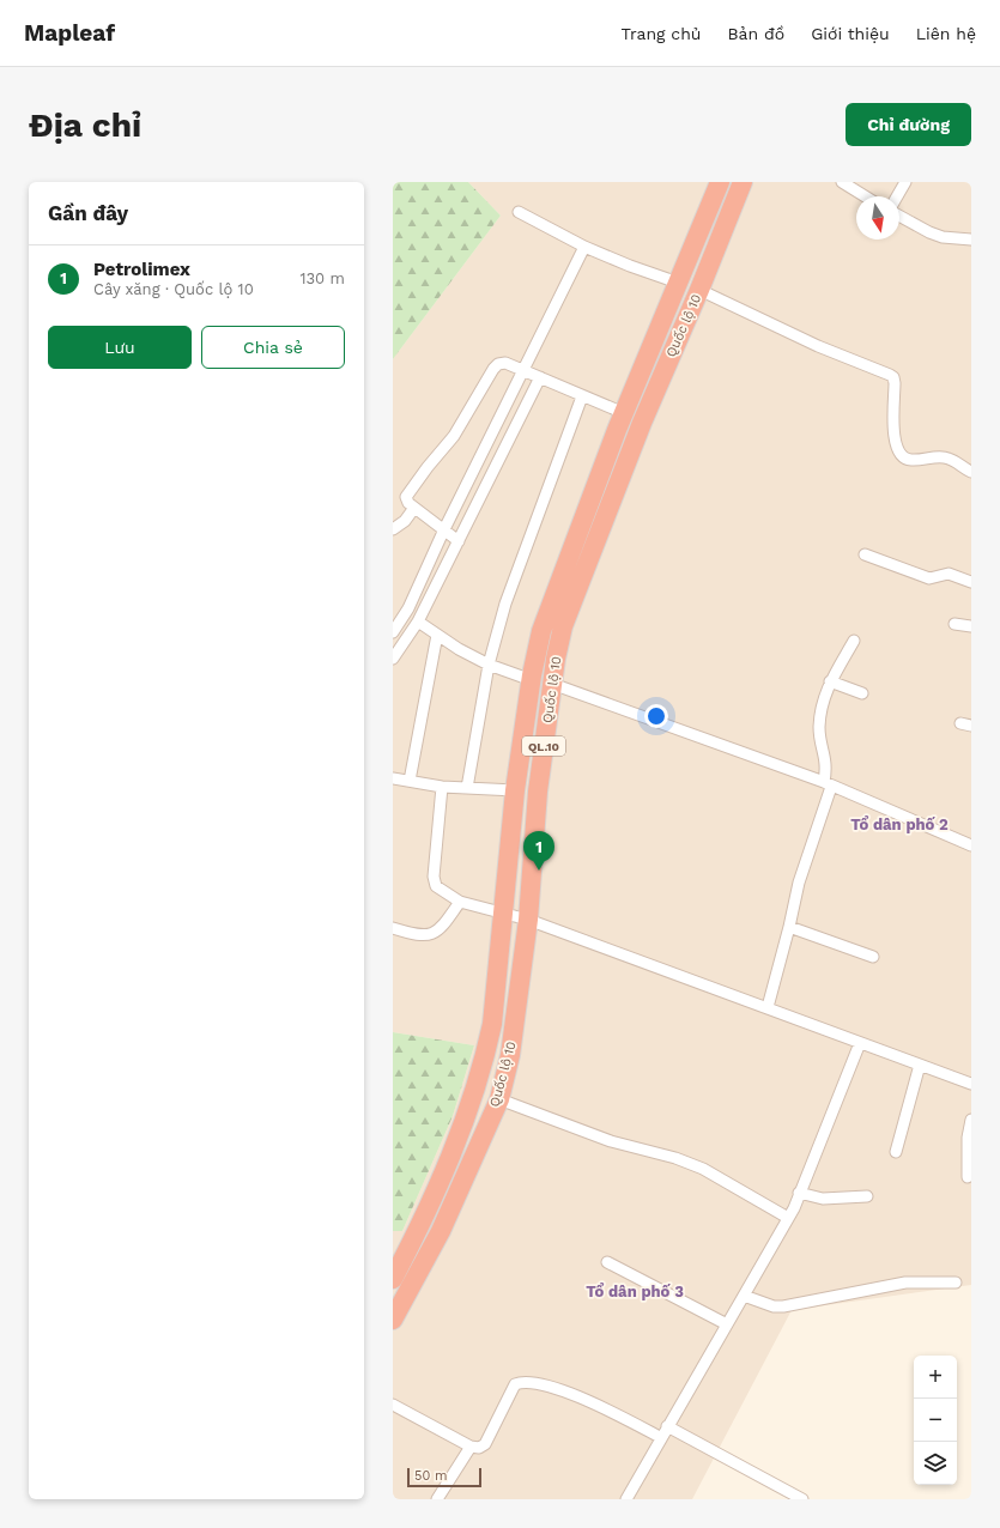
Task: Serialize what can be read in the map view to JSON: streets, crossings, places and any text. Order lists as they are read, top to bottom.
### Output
{
  "streets": {
    "highway": ["Quốc lộ 10", "QL.10"]
  },
  "districts": ["Tổ dân phố 2", "Tổ dân phố 3"],
  "scale_bar": "50 m",
  "north": "bottom",
  "page": {
    "header": "Mapleaf",
    "nav": [
      "Trang chủ",
      "Bản đồ",
      "Giới thiệu",
      "Liên hệ"
    ],
    "buttons": [
      "Chỉ đường",
      ["Lưu", "Chia sẻ"]
    ],
    "title": "Địa chỉ",
    "heading": "Gần đây",
    "list": [
      {
        "mark": "1",
        "name": "Petrolimex",
        "note": "Cây xăng · Quốc lộ 10",
        "value": "130 m"
      }
    ],
    "pins": "1",
    "map_buttons": ["+", "−"],
    "scale": "50 m"
  }
}
